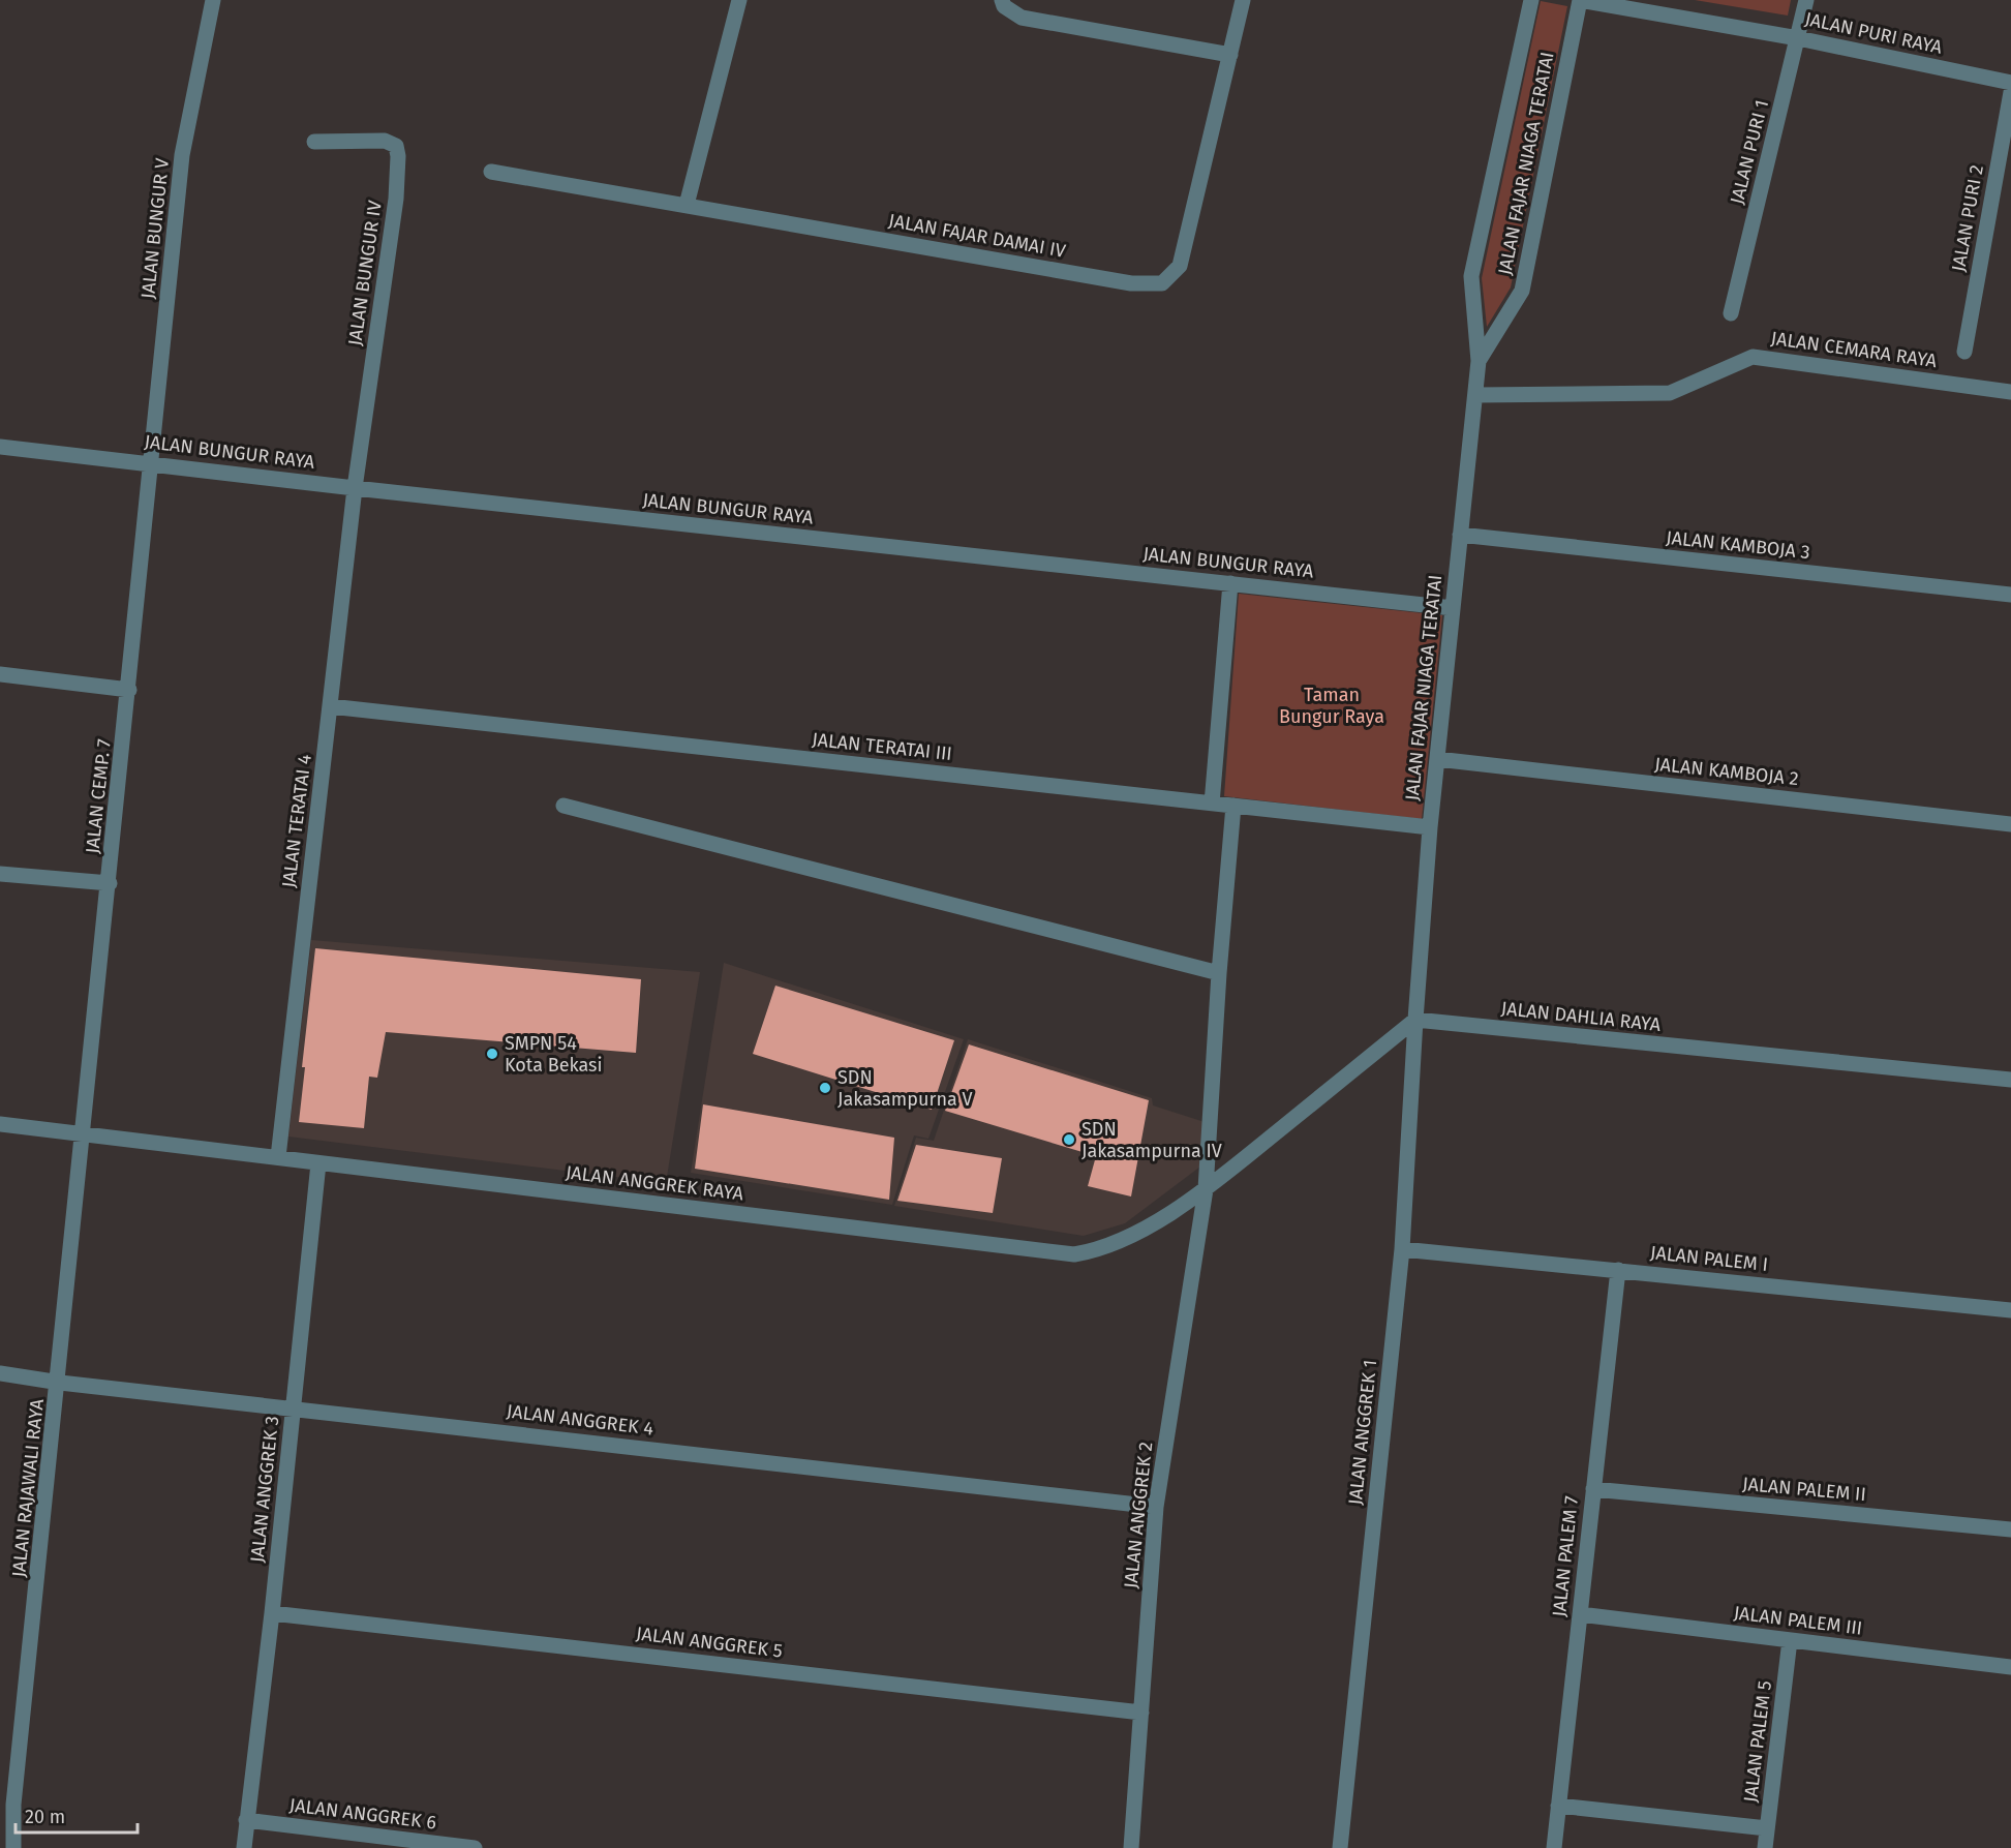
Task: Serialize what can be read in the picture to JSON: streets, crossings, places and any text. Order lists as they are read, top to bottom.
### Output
{
  "streets": {
    "street": [
      "JALAN PURI RAYA",
      "JALAN PURI 1",
      "JALAN FAJAR NIAGA TERATAI",
      "JALAN PURI 2",
      "JALAN BUNGUR V",
      "JALAN FAJAR DAMAI IV",
      "JALAN BUNGUR IV",
      "JALAN CEMARA RAYA",
      "JALAN BUNGUR RAYA",
      "JALAN KAMBOJA 3",
      "JALAN TERATAI III",
      "JALAN KAMBOJA 2",
      "JALAN CEMP. 7",
      "JALAN TERATAI 4",
      "JALAN DAHLIA RAYA",
      "JALAN ANGGREK RAYA",
      "JALAN PALEM I",
      "JALAN ANGGREK 4",
      "JALAN ANGGREK 1",
      "JALAN RAJAWALI RAYA",
      "JALAN ANGGREK 3",
      "JALAN PALEM II",
      "JALAN ANGGREK 2",
      "JALAN PALEM 7",
      "JALAN PALEM III",
      "JALAN ANGGREK 5",
      "JALAN PALEM 5",
      "JALAN ANGGREK 6"
    ]
  },
  "crossings": [
    ["JALAN PURI RAYA", "JALAN PURI 1"],
    ["JALAN PURI RAYA", "JALAN FAJAR NIAGA TERATAI"],
    ["JALAN FAJAR NIAGA TERATAI", "JALAN CEMARA RAYA"],
    ["JALAN FAJAR NIAGA TERATAI", "JALAN BUNGUR RAYA"],
    ["JALAN FAJAR NIAGA TERATAI", "JALAN KAMBOJA 3"],
    ["JALAN FAJAR NIAGA TERATAI", "JALAN TERATAI III"],
    ["JALAN FAJAR NIAGA TERATAI", "JALAN KAMBOJA 2"],
    ["JALAN FAJAR NIAGA TERATAI", "JALAN DAHLIA RAYA"],
    ["JALAN FAJAR NIAGA TERATAI", "JALAN ANGGREK 1"],
    ["JALAN BUNGUR V", "JALAN BUNGUR RAYA"],
    ["JALAN BUNGUR V", "JALAN CEMP. 7"],
    ["JALAN BUNGUR IV", "JALAN BUNGUR RAYA"],
    ["JALAN BUNGUR IV", "JALAN TERATAI 4"],
    ["JALAN BUNGUR RAYA", "JALAN CEMP. 7"],
    ["JALAN BUNGUR RAYA", "JALAN TERATAI 4"],
    ["JALAN TERATAI III", "JALAN TERATAI 4"],
    ["JALAN TERATAI III", "JALAN ANGGREK 2"],
    ["JALAN CEMP. 7", "JALAN ANGGREK RAYA"],
    ["JALAN CEMP. 7", "JALAN RAJAWALI RAYA"],
    ["JALAN TERATAI 4", "JALAN ANGGREK RAYA"],
    ["JALAN DAHLIA RAYA", "JALAN ANGGREK 1"],
    ["JALAN ANGGREK RAYA", "JALAN RAJAWALI RAYA"],
    ["JALAN ANGGREK RAYA", "JALAN ANGGREK 3"],
    ["JALAN ANGGREK RAYA", "JALAN ANGGREK 2"],
    ["JALAN PALEM I", "JALAN ANGGREK 1"],
    ["JALAN PALEM I", "JALAN PALEM 7"],
    ["JALAN ANGGREK 4", "JALAN RAJAWALI RAYA"],
    ["JALAN ANGGREK 4", "JALAN ANGGREK 3"],
    ["JALAN ANGGREK 4", "JALAN ANGGREK 2"],
    ["JALAN ANGGREK 3", "JALAN ANGGREK 5"],
    ["JALAN ANGGREK 3", "JALAN ANGGREK 6"],
    ["JALAN PALEM II", "JALAN PALEM 7"],
    ["JALAN ANGGREK 2", "JALAN ANGGREK 5"],
    ["JALAN PALEM 7", "JALAN PALEM III"],
    ["JALAN PALEM III", "JALAN PALEM 5"]
  ],
  "parks": ["Taman Bungur Raya"],
  "places": ["SMPN 54 Kota Bekasi", "SDN Jakasampurna V", "SDN Jakasampurna IV"],
  "scale_bar": "20 m"
}
